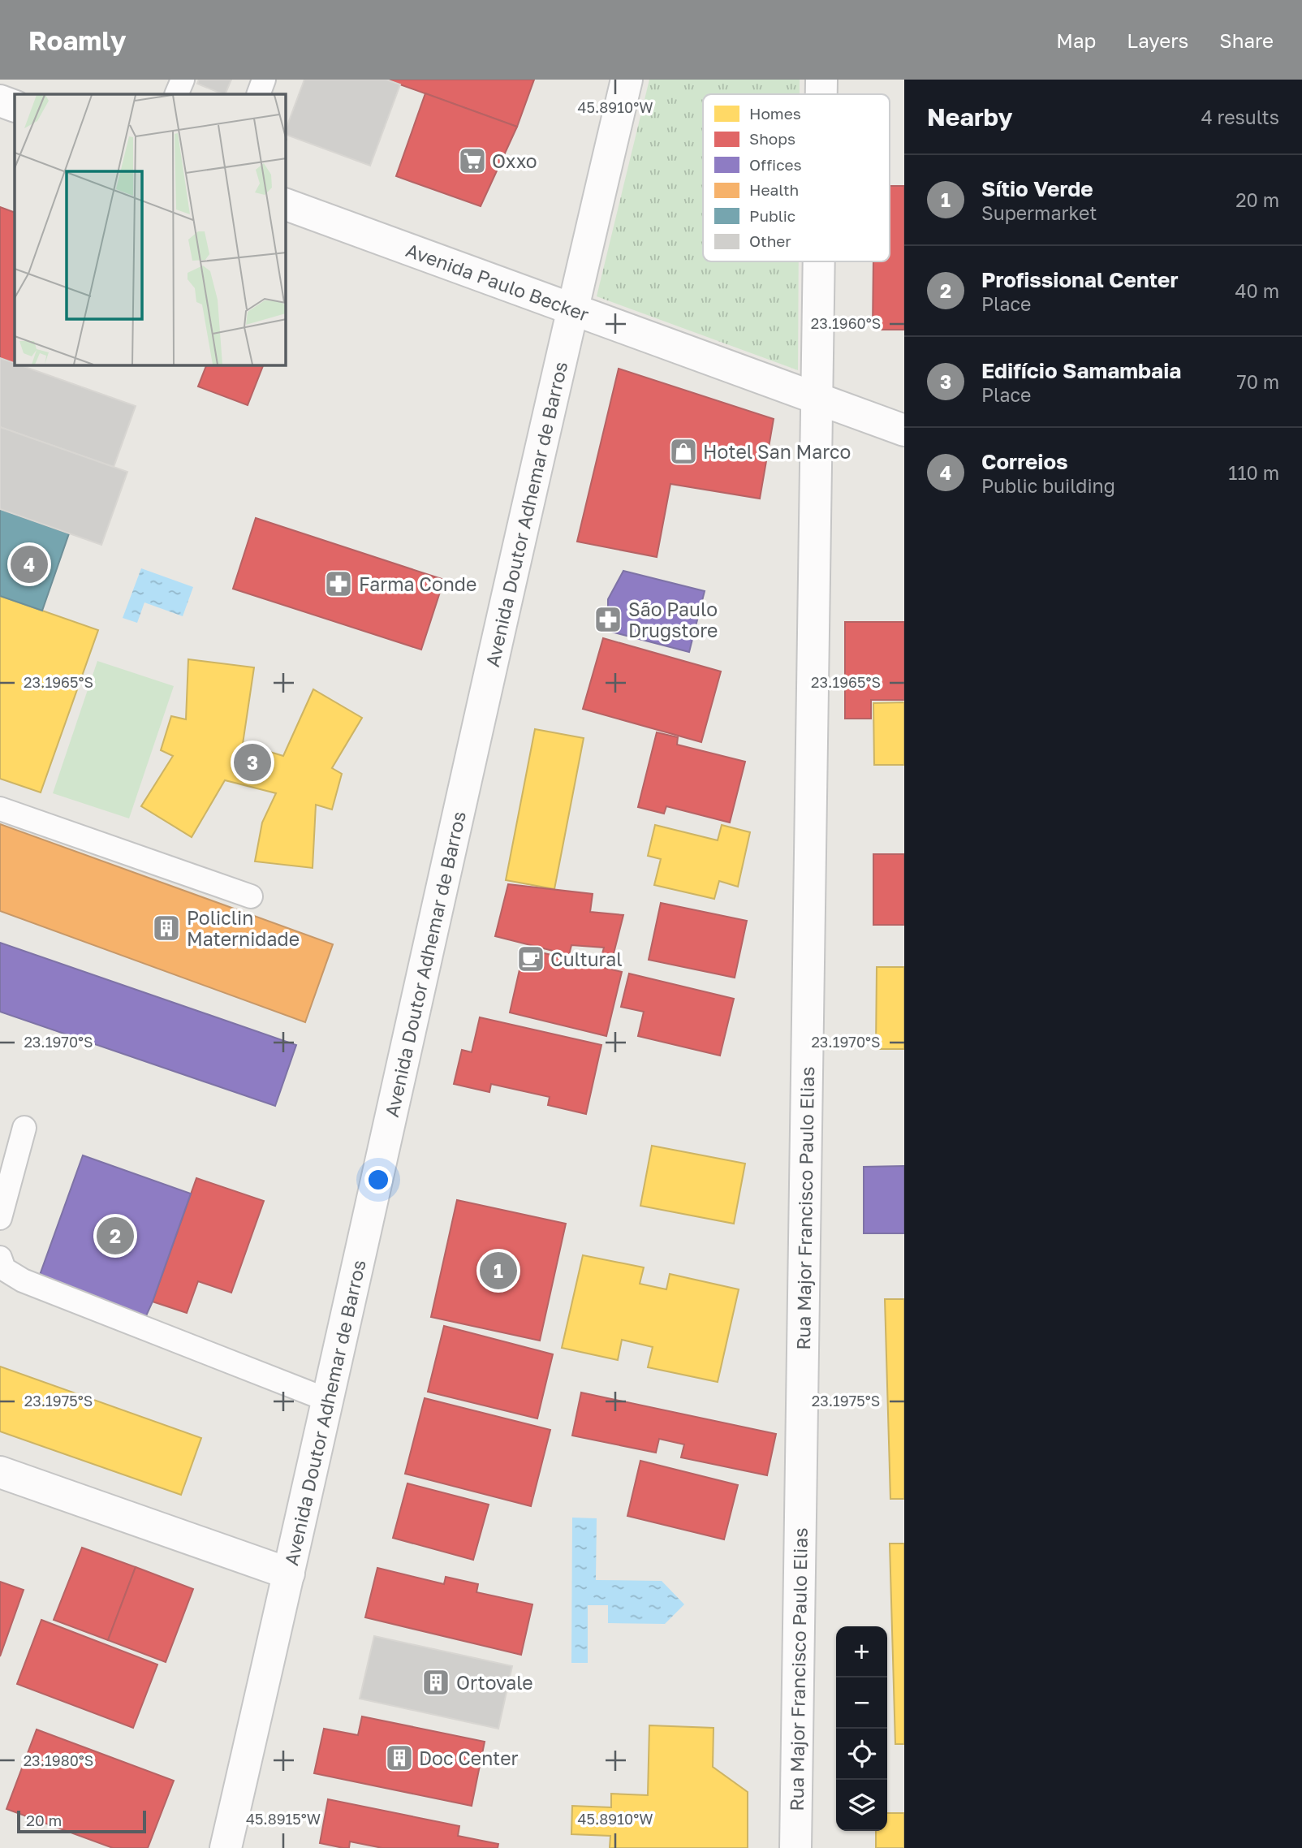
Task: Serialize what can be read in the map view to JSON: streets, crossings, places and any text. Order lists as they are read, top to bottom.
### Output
{
  "streets": {
    "street": ["Avenida Paulo Becker", "Avenida Doutor Adhemar de Barros", "Rua Major Francisco Paulo Elias"]
  },
  "crossings": [
    ["Avenida Paulo Becker", "Avenida Doutor Adhemar de Barros"],
    ["Avenida Paulo Becker", "Rua Major Francisco Paulo Elias"]
  ],
  "places": {
    "supermarket": ["Oxxo"],
    "shop": ["Hotel San Marco"],
    "pharmacy": ["Farma Conde", "São Paulo Drugstore"],
    "building": ["Policlin Maternidade", "Ortovale", "Doc Center"],
    "cafe": ["Cultural"]
  },
  "legend": [
    "Homes",
    "Shops",
    "Offices",
    "Health",
    "Public",
    "Other"
  ],
  "scale_bar": "20 m",
  "page": {
    "header": "Roamly",
    "nav": ["Map", "Layers", "Share"],
    "heading": ["Nearby", "4 results"],
    "list": [
      {
        "mark": "1",
        "name": "Sítio Verde",
        "note": "Supermarket",
        "value": "20 m"
      },
      {
        "mark": "2",
        "name": "Profissional Center",
        "note": "Place",
        "value": "40 m"
      },
      {
        "mark": "3",
        "name": "Edifício Samambaia",
        "note": "Place",
        "value": "70 m"
      },
      {
        "mark": "4",
        "name": "Correios",
        "note": "Public building",
        "value": "110 m"
      }
    ],
    "pins": [
      "4",
      "3",
      "2",
      "1"
    ],
    "map_buttons": ["+", "−"],
    "scale": "20 m"
  },
  "coordinates": [
    "45.8910°W",
    "23.1960°S",
    "23.1965°S",
    "23.1970°S",
    "23.1975°S",
    "23.1980°S",
    "45.8915°W"
  ]
}
